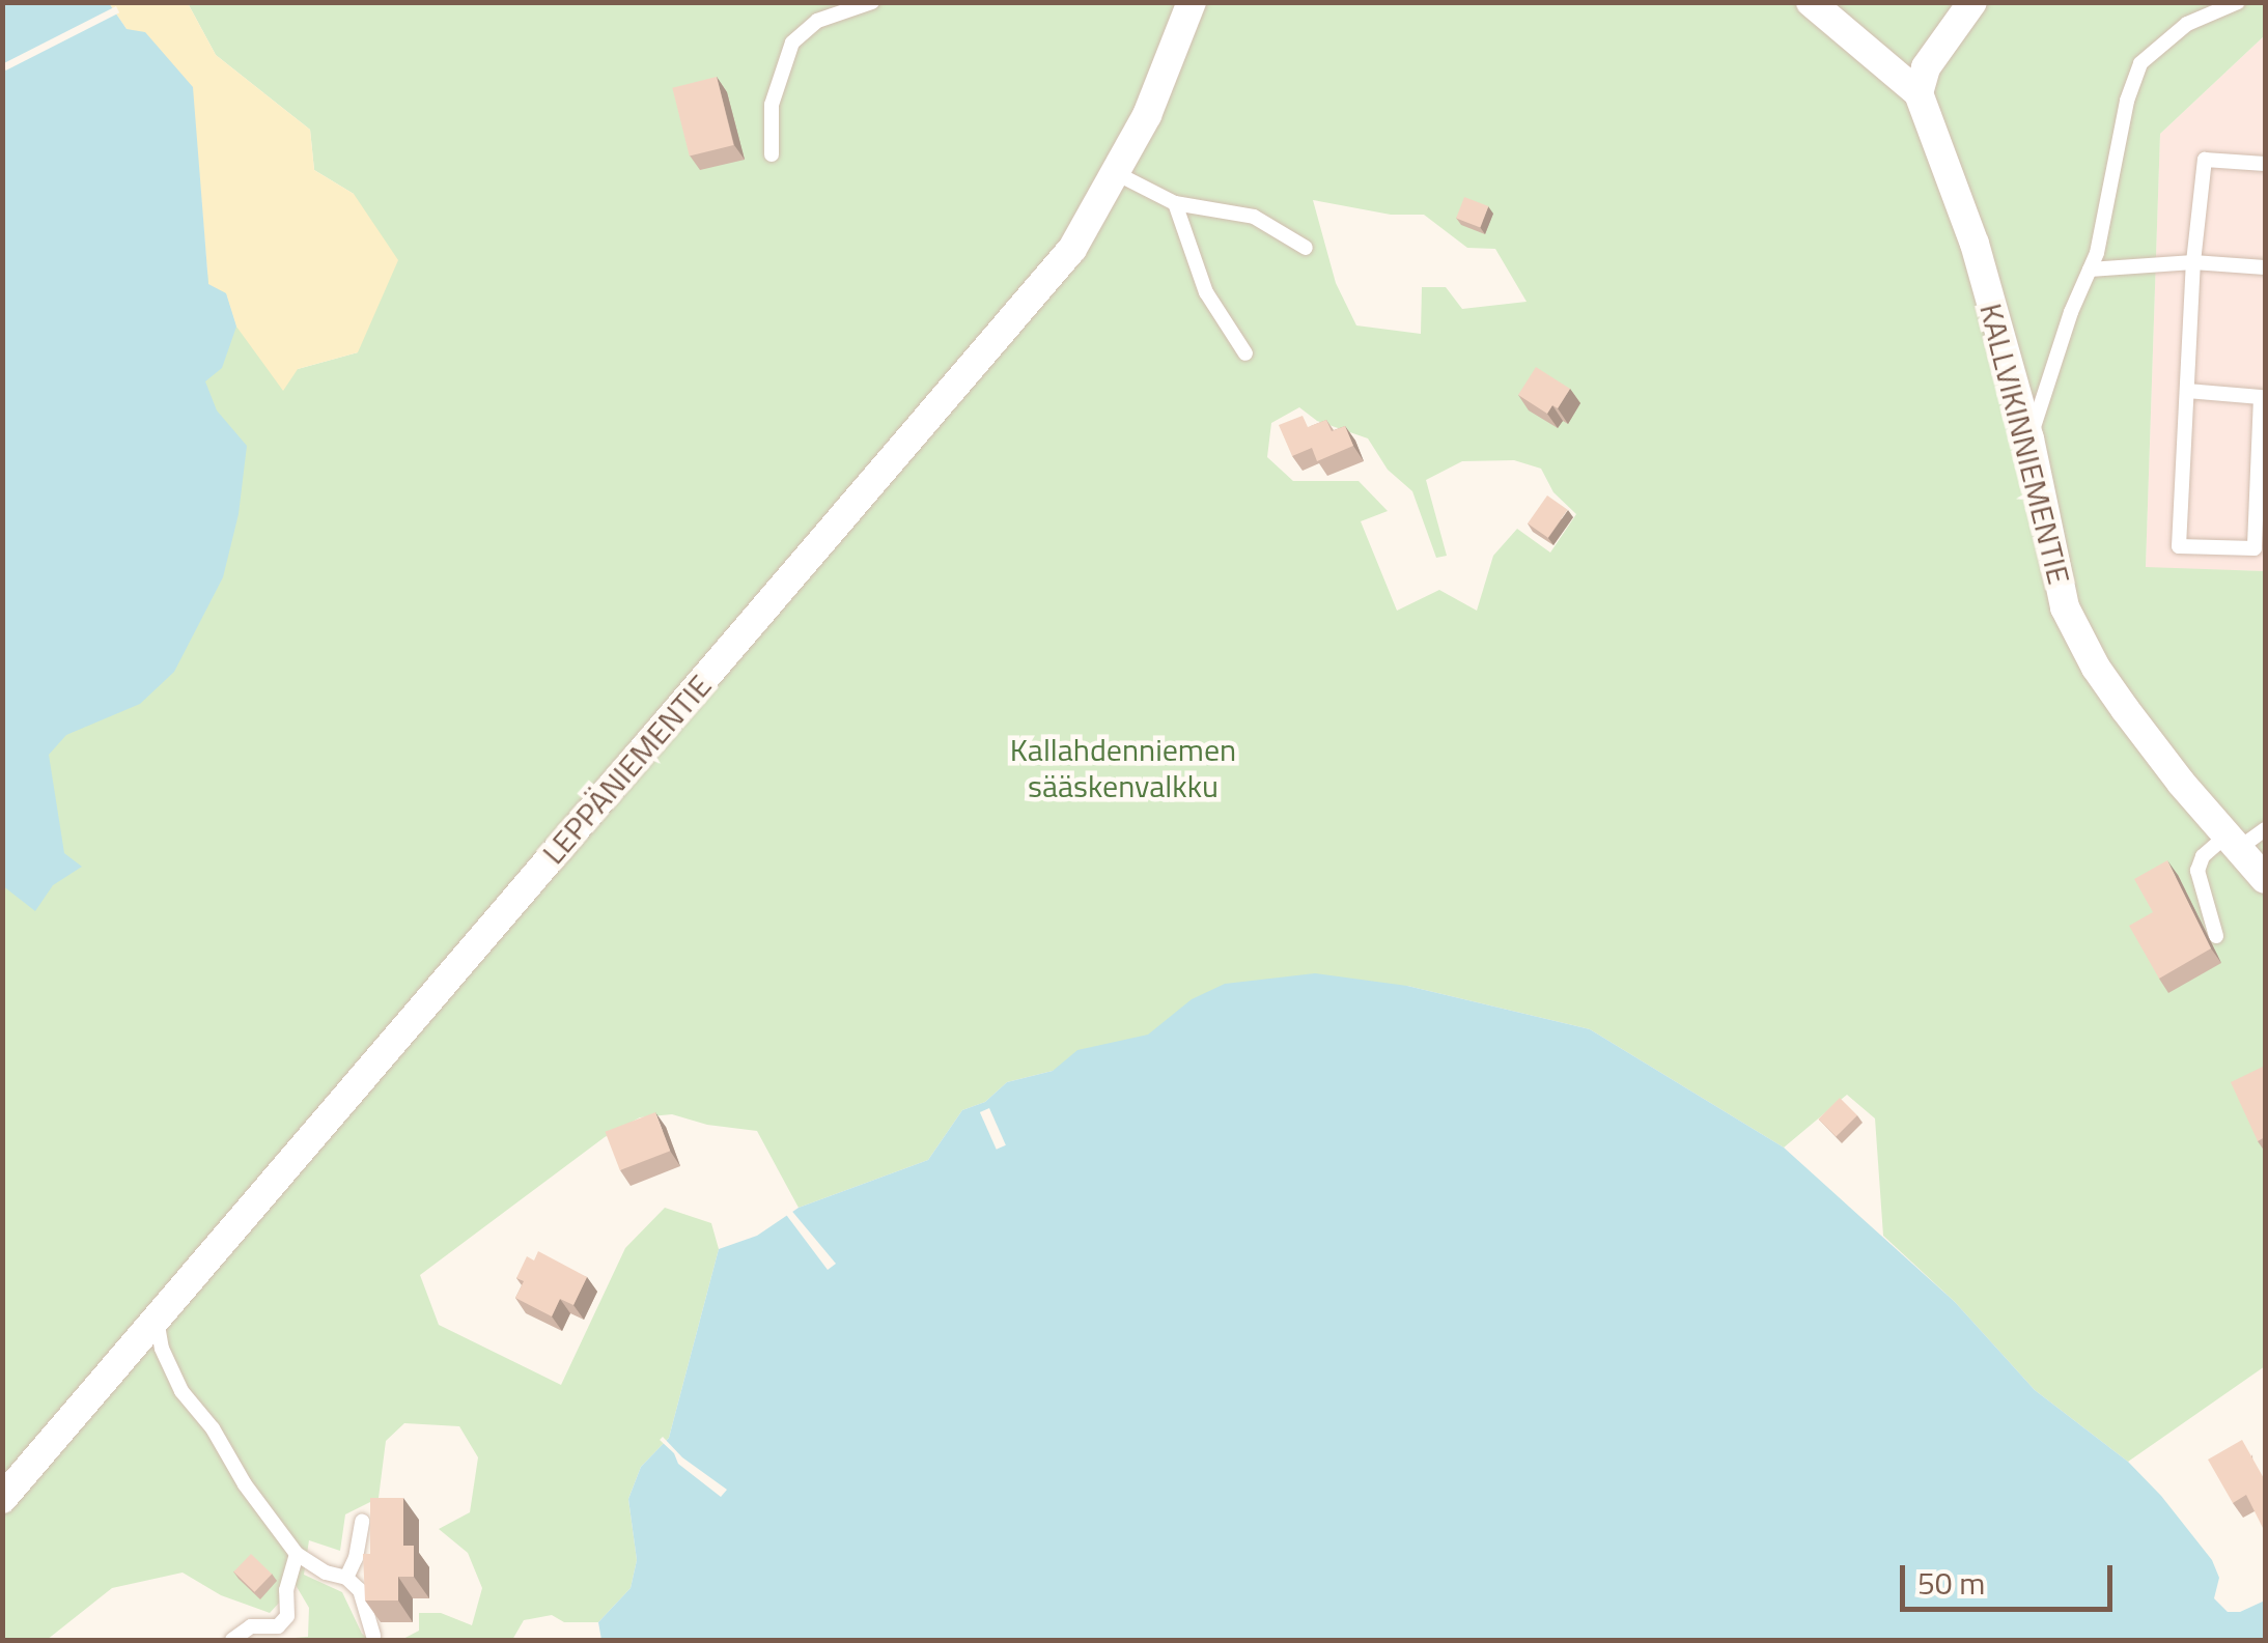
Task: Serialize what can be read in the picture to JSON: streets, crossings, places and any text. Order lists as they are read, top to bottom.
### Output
{
  "streets": {
    "street": ["KALLVIKINNIEMENTIE", "LEPPÄNIEMENTIE"]
  },
  "parks": ["Kallahdenniemen sääskenvalkku"],
  "scale_bar": "50 m"
}
